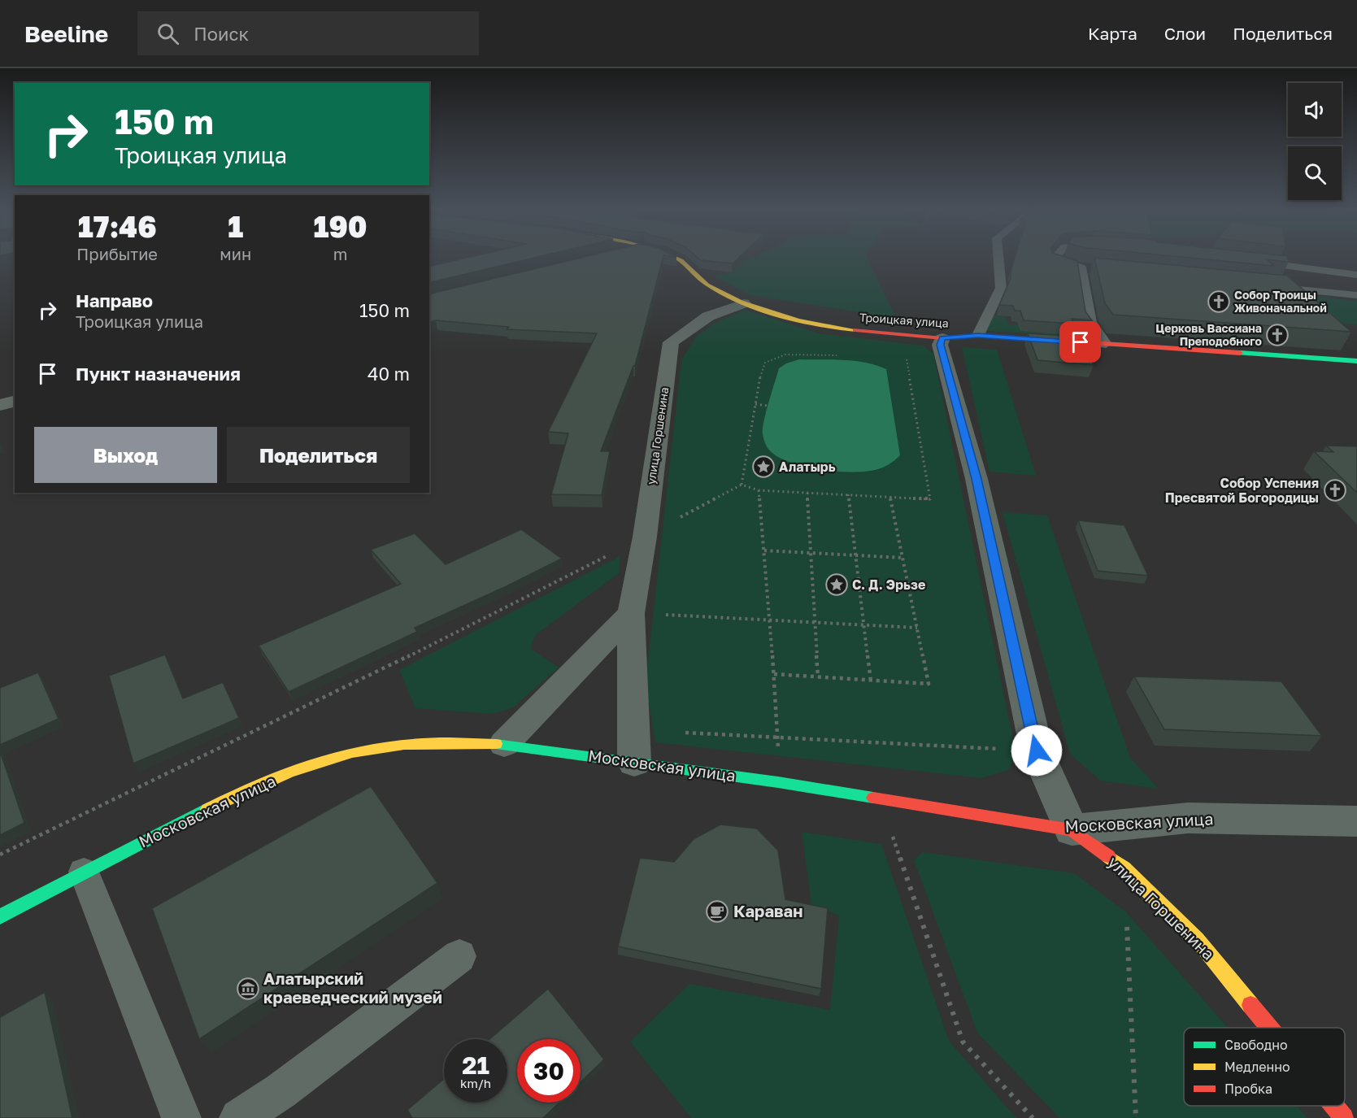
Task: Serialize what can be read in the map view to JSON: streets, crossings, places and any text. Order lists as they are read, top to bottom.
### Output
{
  "streets": {
    "street": ["Троицкая улица", "улица Горшенина", "Московская улица"]
  },
  "crossings": [
    ["Троицкая улица", "улица Горшенина"],
    ["улица Горшенина", "Московская улица"]
  ],
  "places": {
    "church": ["Собор Троицы Живоначальной", "Церковь Вассиана Преподобного", "Собор Успения Пресвятой Богородицы"],
    "place": ["Алатырь", "С. Д. Эрьзе"],
    "cafe": ["Караван"],
    "museum": ["Алатырский краеведческий музей"]
  },
  "legend": ["Свободно", "Медленно", "Пробка"],
  "page": {
    "header": "Beeline",
    "search": "Поиск",
    "nav": ["Карта", "Слои", "Поделиться"],
    "turn": ["150 m", "Троицкая улица"],
    "eta": [
      "17:46",
      "Прибытие",
      "1",
      "мин",
      "190",
      "m"
    ],
    "list": [
      {
        "name": "Направо",
        "note": "Троицкая улица",
        "value": "150 m"
      },
      {
        "name": "Пункт назначения",
        "value": "40 m"
      }
    ],
    "buttons": ["Выход", "Поделиться"],
    "speed": "21 km/h",
    "limit": "30"
  }
}
